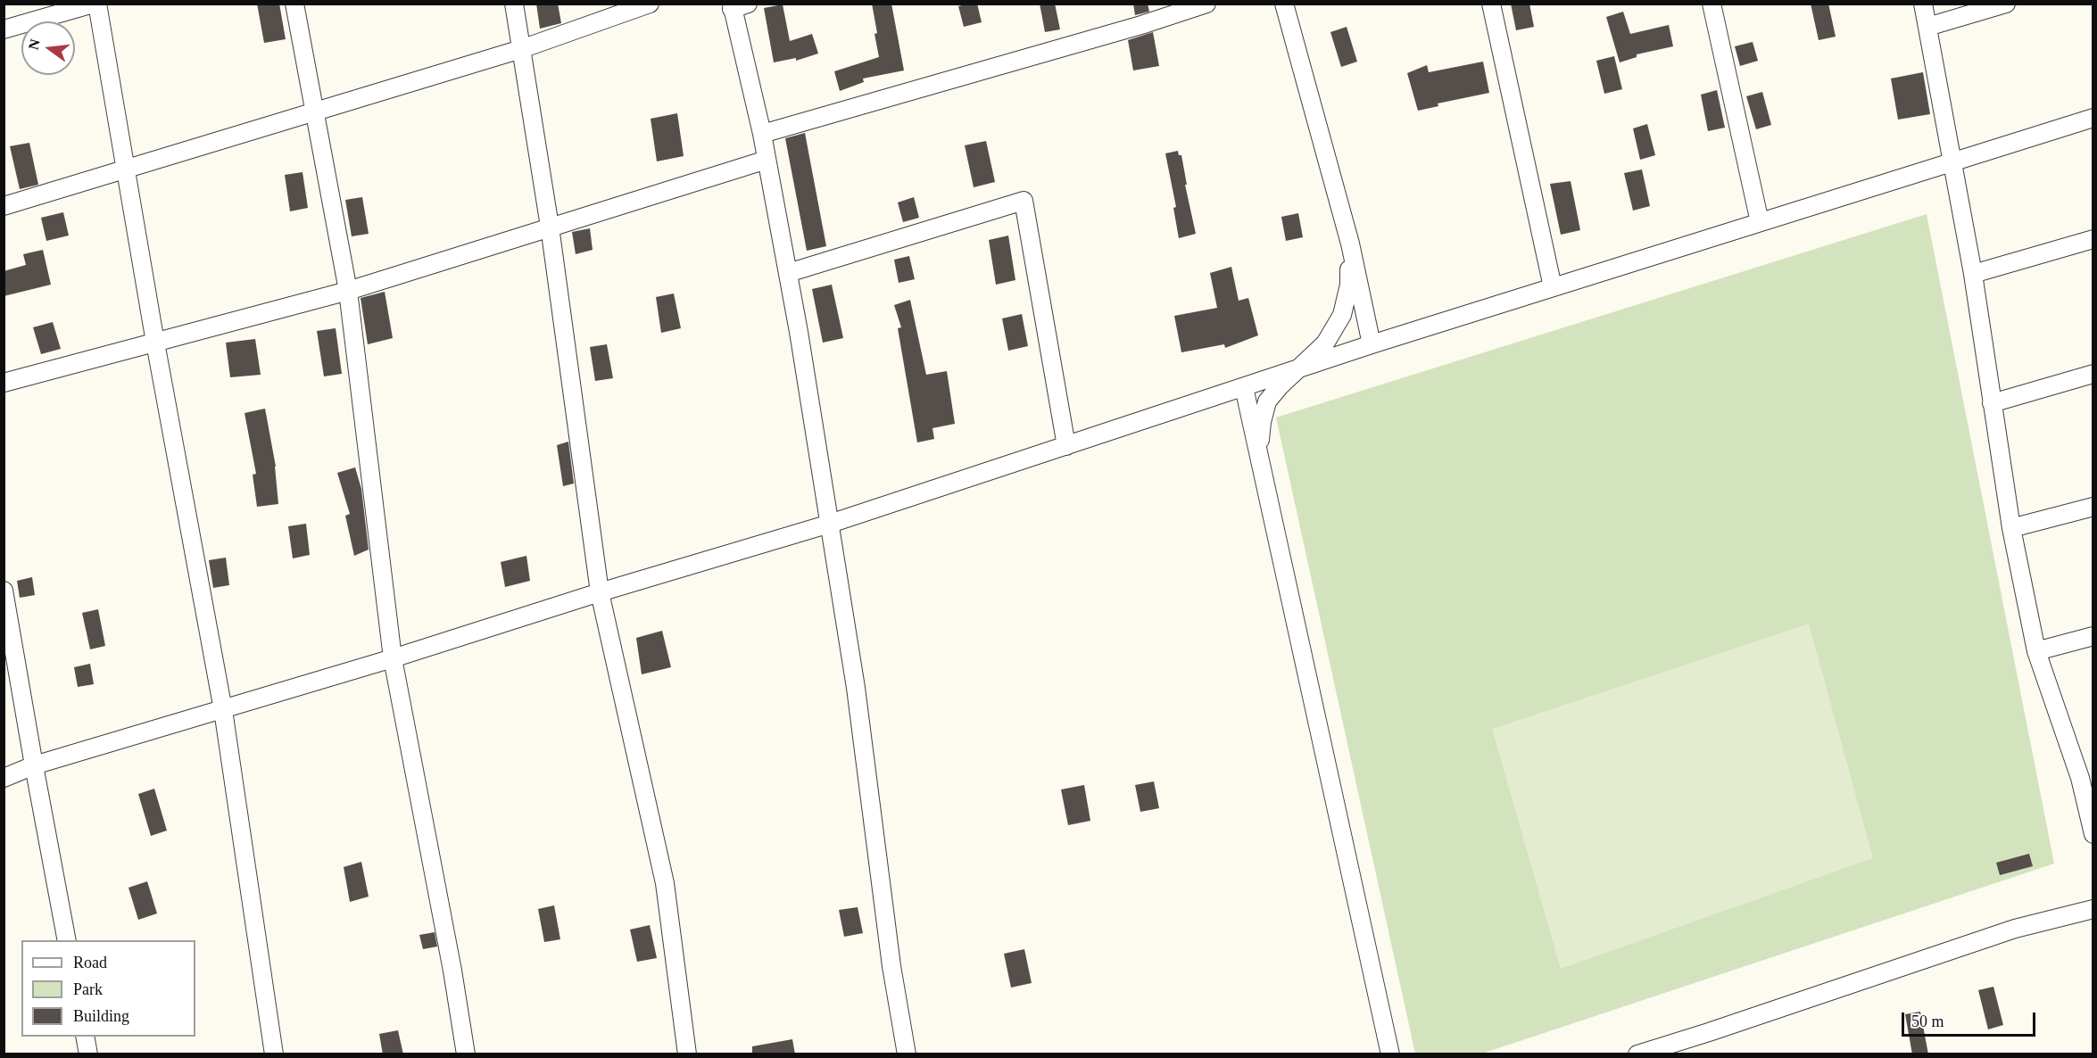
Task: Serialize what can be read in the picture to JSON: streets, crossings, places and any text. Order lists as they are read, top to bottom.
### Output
{
  "legend": ["Road", "Park", "Building"],
  "scale_bar": "50 m",
  "north": "left"
}
